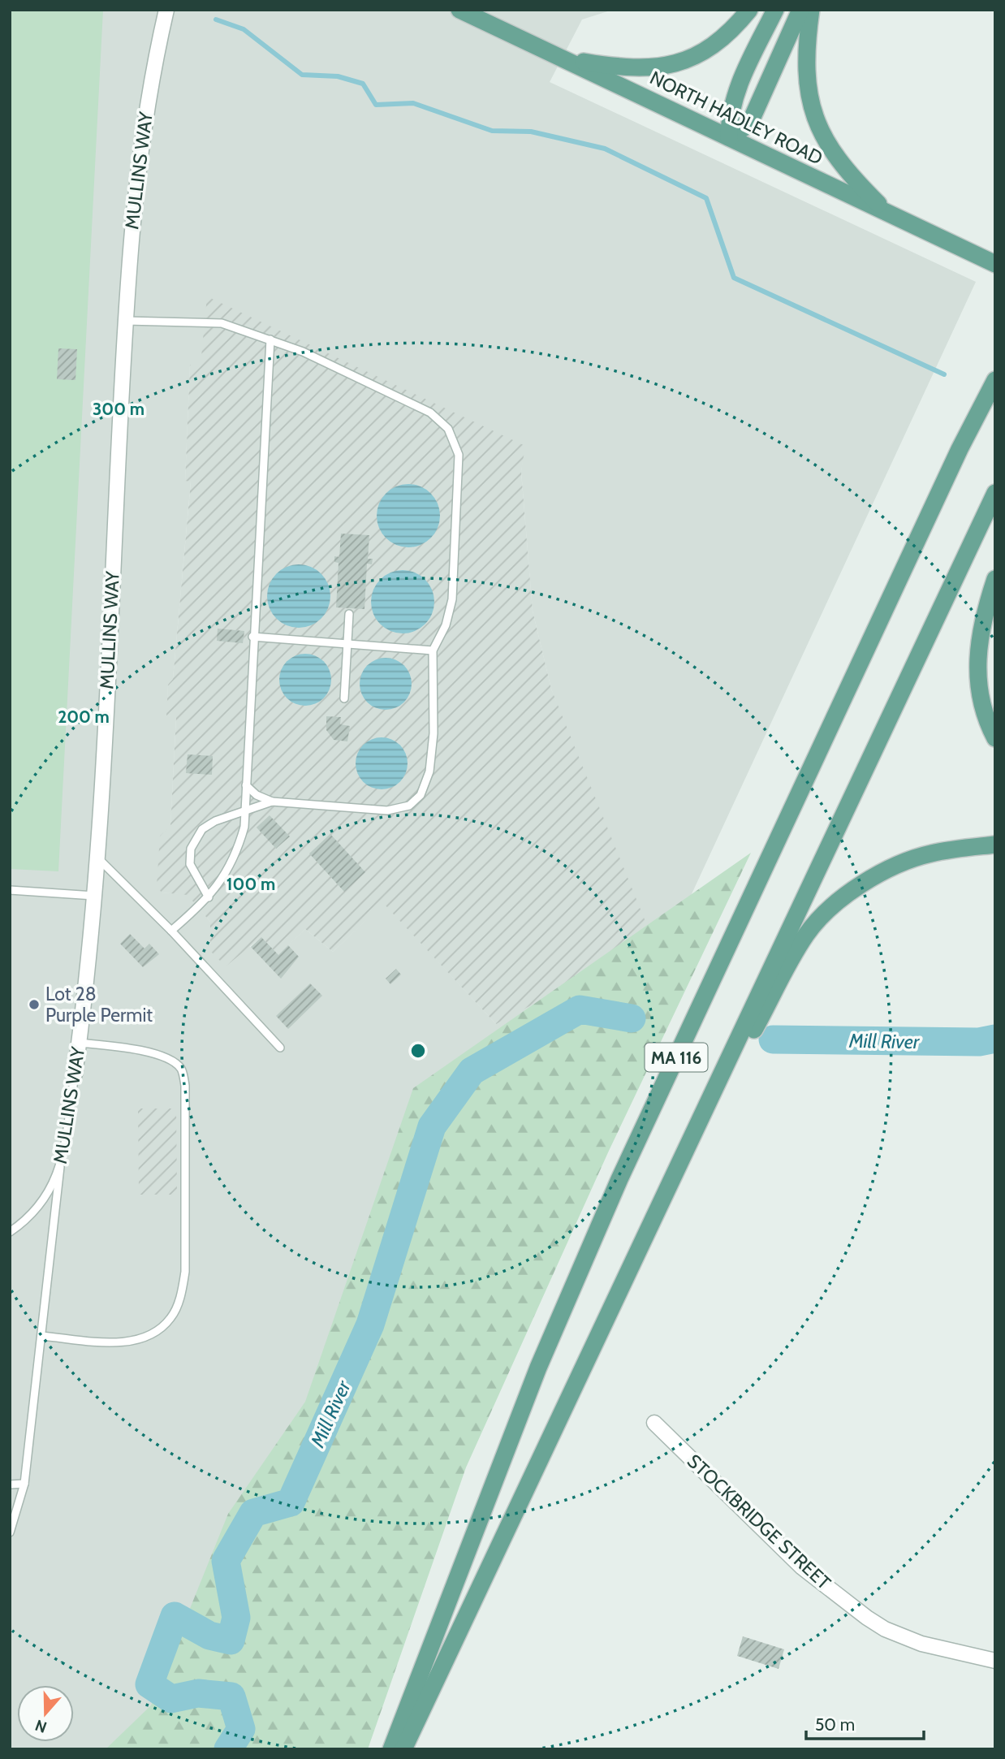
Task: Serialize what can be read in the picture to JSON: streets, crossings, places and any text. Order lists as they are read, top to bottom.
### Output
{
  "streets": {
    "main road": ["NORTH HADLEY ROAD", "MA 116"],
    "street": ["MULLINS WAY", "STOCKBRIDGE STREET"]
  },
  "water": ["Mill River"],
  "places": ["Lot 28 Purple Permit"],
  "scale_bar": "50 m",
  "north": "bottom",
  "rings": ["300 m", "200 m", "100 m"]
}
